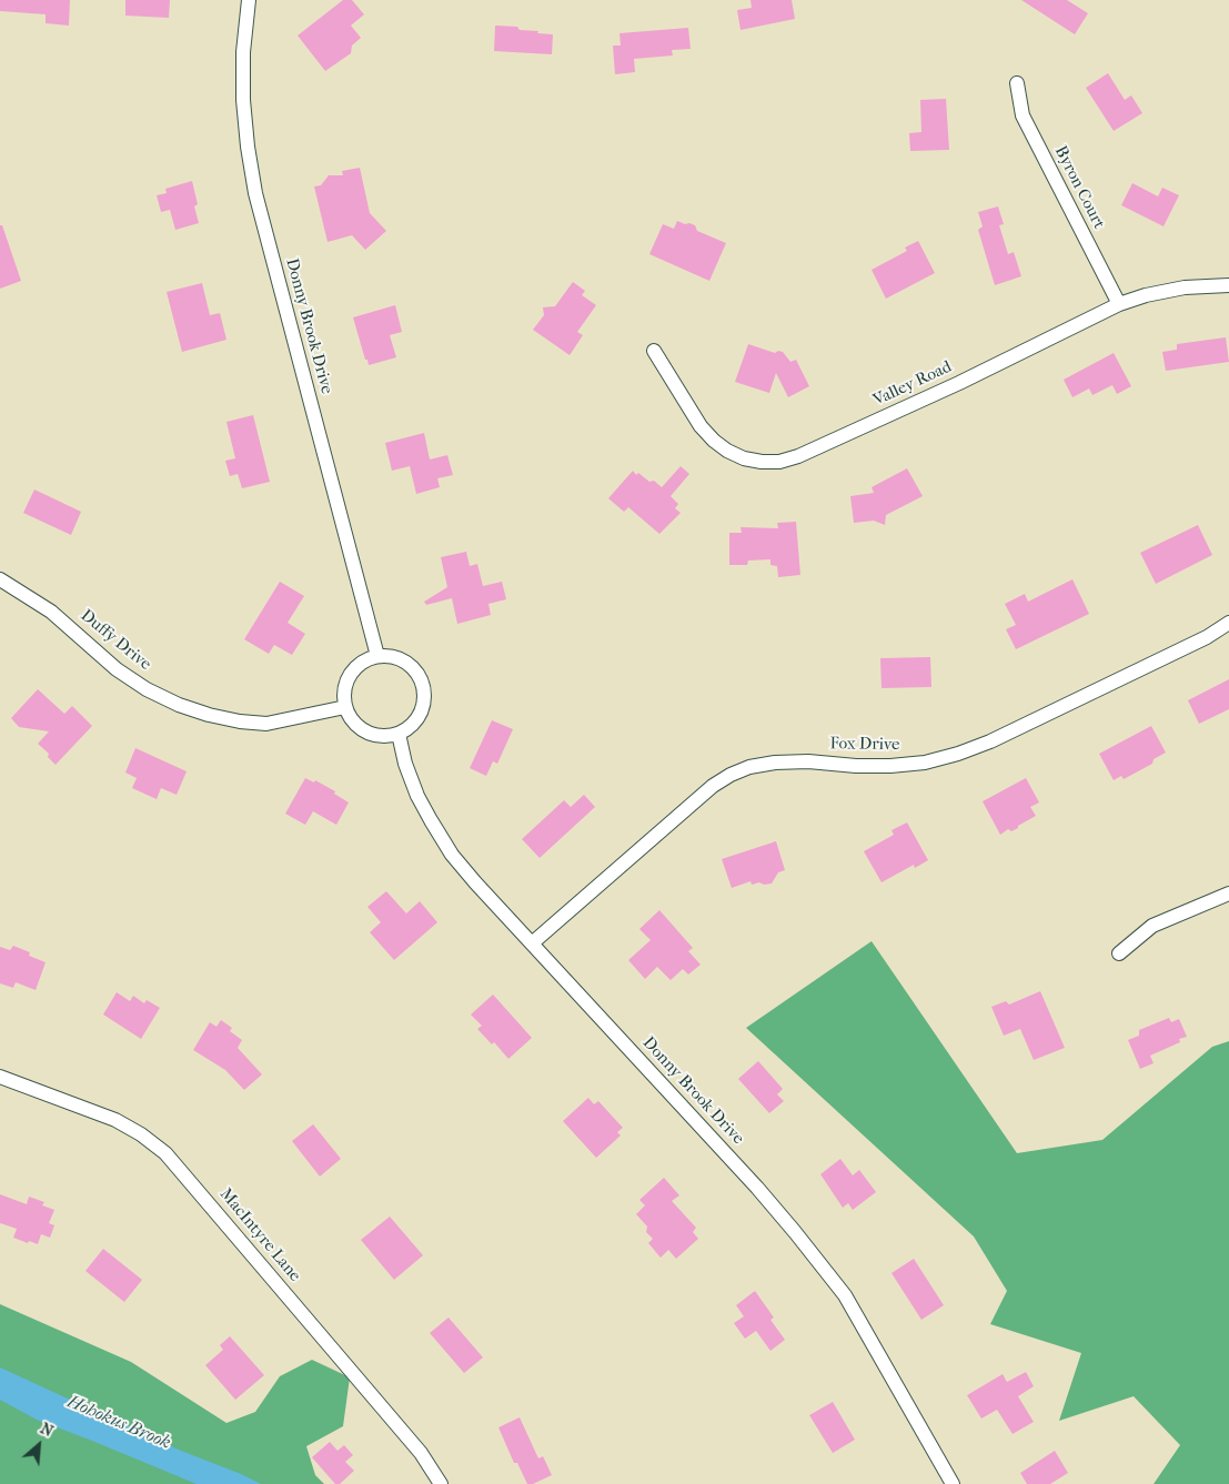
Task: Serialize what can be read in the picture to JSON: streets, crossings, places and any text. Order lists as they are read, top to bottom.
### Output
{
  "streets": {
    "street": [
      "Byron Court",
      "Donny Brook Drive",
      "Valley Road",
      "Duffy Drive",
      "Fox Drive",
      "MacIntyre Lane"
    ]
  },
  "crossings": [
    ["Byron Court", "Valley Road"],
    ["Donny Brook Drive", "Duffy Drive"],
    ["Donny Brook Drive", "Fox Drive"]
  ],
  "water": ["Hohokus Brook"],
  "north": "top right"
}
